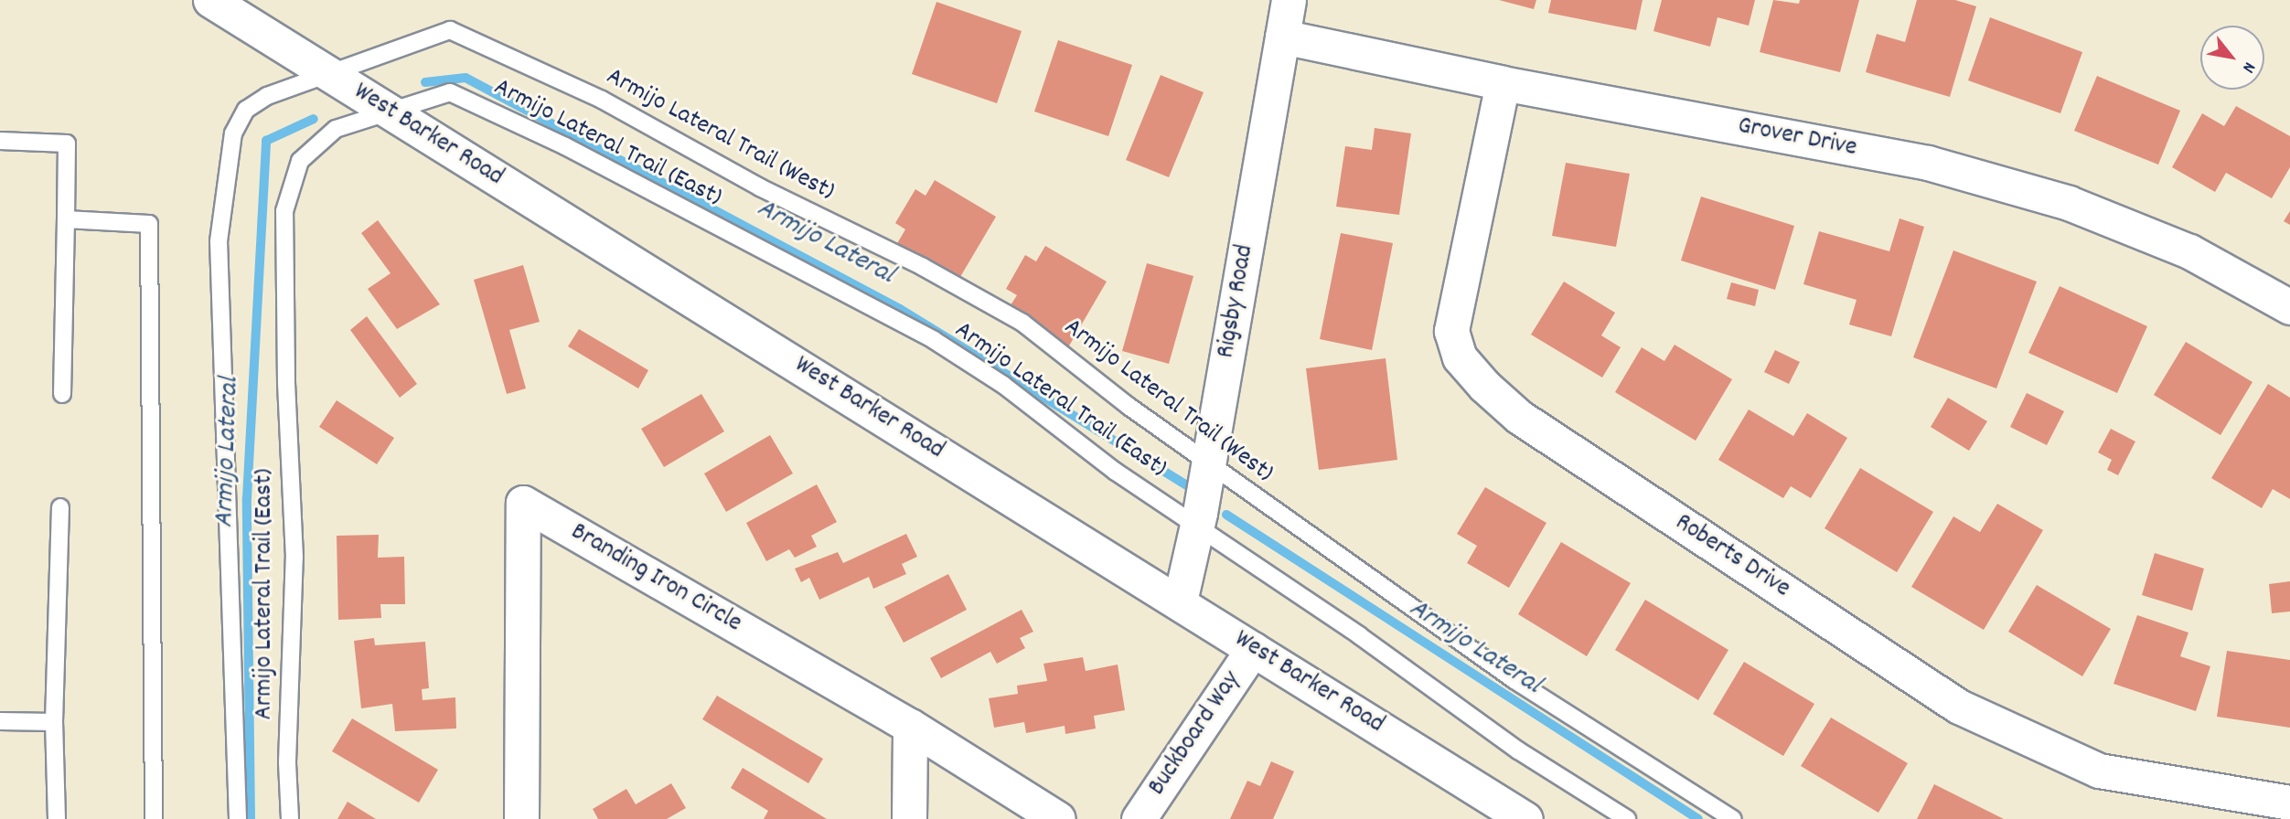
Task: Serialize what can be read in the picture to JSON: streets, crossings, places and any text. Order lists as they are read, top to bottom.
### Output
{
  "streets": {
    "street": [
      "West Barker Road",
      "Grover Drive",
      "Rigsby Road",
      "Roberts Drive",
      "Branding Iron Circle",
      "Buckboard Way"
    ],
    "lane": ["Armijo Lateral Trail (West)", "Armijo Lateral Trail (East)"]
  },
  "crossings": [
    ["West Barker Road", "Armijo Lateral Trail (West)"],
    ["West Barker Road", "Armijo Lateral Trail (East)"],
    ["West Barker Road", "Rigsby Road"],
    ["West Barker Road", "Buckboard Way"],
    ["Armijo Lateral Trail (West)", "Rigsby Road"],
    ["Grover Drive", "Rigsby Road"],
    ["Grover Drive", "Roberts Drive"],
    ["Armijo Lateral Trail (East)", "Rigsby Road"]
  ],
  "water": ["Armijo Lateral"],
  "north": "bottom right"
}
